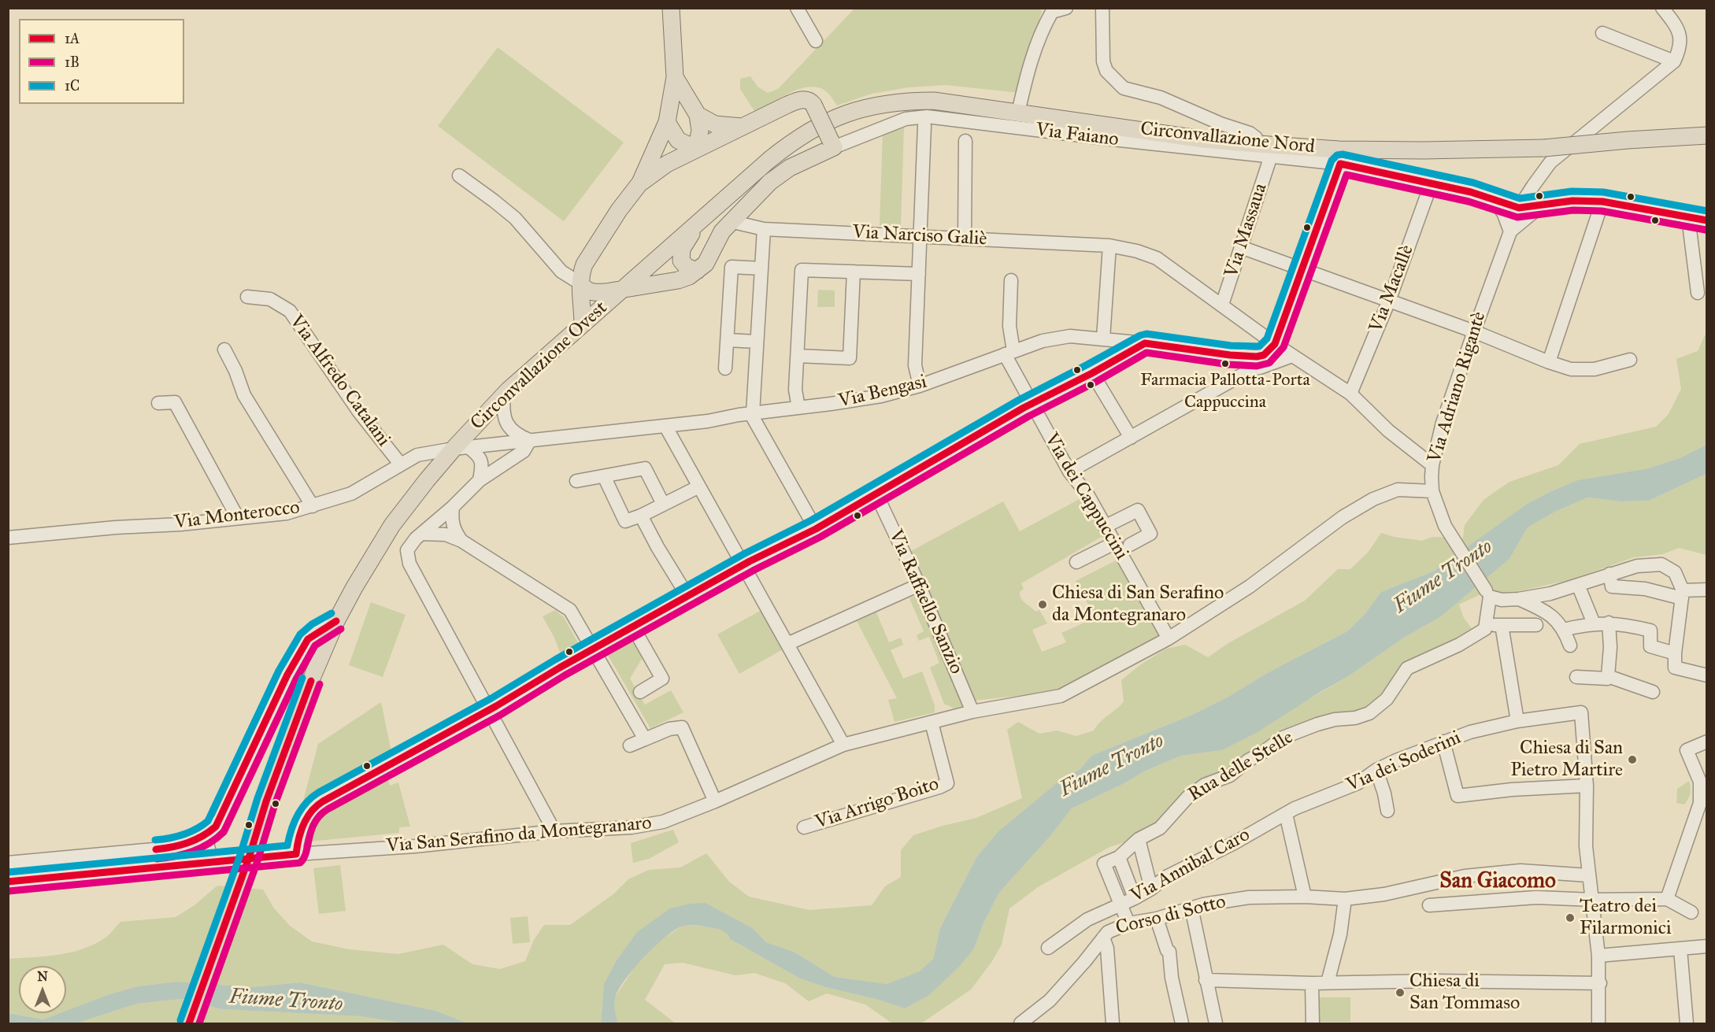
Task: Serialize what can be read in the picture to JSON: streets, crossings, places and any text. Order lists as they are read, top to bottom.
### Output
{
  "streets": {
    "main road": ["Circonvallazione Nord", "Circonvallazione Ovest"],
    "street": [
      "Via Faiano",
      "Via Massaua",
      "Via Narciso Galiè",
      "Via Macallè",
      "Via Alfredo Catalani",
      "Via Adriano Rigantè",
      "Via Bengasi",
      "Via dei Cappuccini",
      "Via Monterocco",
      "Via Raffaello Sanzio",
      "Via dei Soderini",
      "Rua delle Stelle",
      "Via Arrigo Boito",
      "Via San Serafino da Montegranaro",
      "Via Annibal Caro",
      "Corso di Sotto"
    ]
  },
  "crossings": [
    ["Via Faiano", "Via Massaua"],
    ["Via Faiano", "Via Macallè"],
    ["Via Faiano", "Via Adriano Rigantè"],
    ["Circonvallazione Nord", "Circonvallazione Ovest"],
    ["Via Massaua", "Via Narciso Galiè"],
    ["Via Narciso Galiè", "Via Macallè"],
    ["Via Narciso Galiè", "Via Adriano Rigantè"],
    ["Via Narciso Galiè", "Via Bengasi"],
    ["Circonvallazione Ovest", "Via Bengasi"],
    ["Circonvallazione Ovest", "Via Monterocco"],
    ["Via Alfredo Catalani", "Via Monterocco"],
    ["Via Adriano Rigantè", "Via San Serafino da Montegranaro"],
    ["Via Bengasi", "Via dei Cappuccini"],
    ["Via Bengasi", "Via Monterocco"],
    ["Via dei Cappuccini", "Via San Serafino da Montegranaro"],
    ["Via Raffaello Sanzio", "Via San Serafino da Montegranaro"],
    ["Via dei Soderini", "Via Annibal Caro"],
    ["Rua delle Stelle", "Via Annibal Caro"],
    ["Rua delle Stelle", "Corso di Sotto"],
    ["Via Arrigo Boito", "Via San Serafino da Montegranaro"]
  ],
  "districts": ["San Giacomo"],
  "water": ["Fiume Tronto"],
  "places": [
    "Farmacia Pallotta-Porta Cappuccina",
    "Chiesa di San Serafino da Montegranaro",
    "Chiesa di San Pietro Martire",
    "Teatro dei Filarmonici",
    "Chiesa di San Tommaso"
  ],
  "lines": ["transit line 1C", "transit line 1A", "transit line 1B"],
  "legend": ["1A", "1B", "1C"],
  "north": "top"
}
